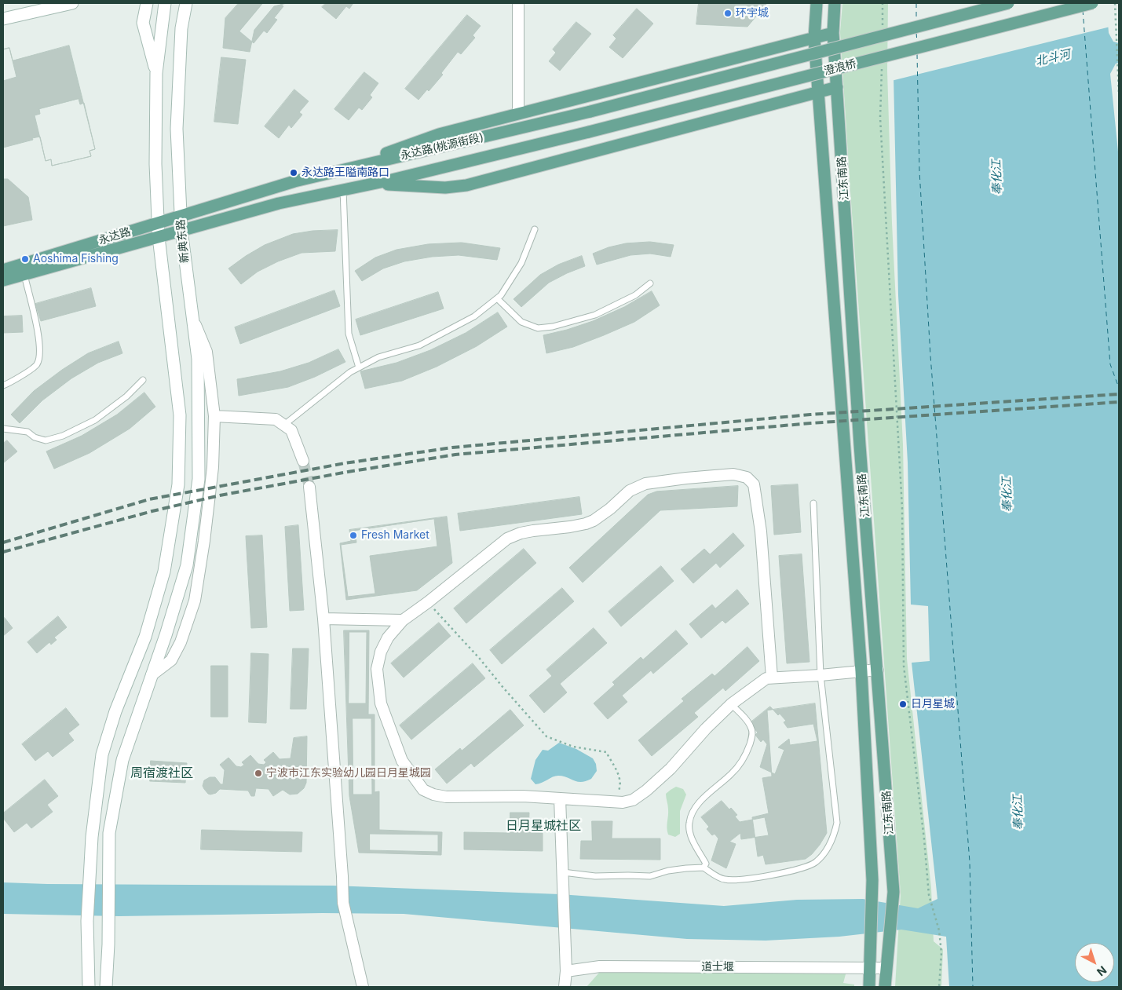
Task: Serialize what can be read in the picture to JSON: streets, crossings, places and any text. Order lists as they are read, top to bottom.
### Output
{
  "streets": {
    "main road": [
      "澄浪桥",
      "永达路(桃源街段)",
      "江东南路",
      "永达路",
      "新典东路"
    ],
    "street": ["道士堰"]
  },
  "crossings": [
    ["澄浪桥", "永达路(桃源街段)"],
    ["永达路(桃源街段)", "永达路"],
    ["永达路(桃源街段)", "新典东路"],
    ["江东南路", "道士堰"],
    ["永达路", "新典东路"]
  ],
  "districts": ["周宿渡社区", "日月星城社区"],
  "water": ["北斗河", "奉化江"],
  "places": [
    "环宇城",
    "永达路王隘南路口",
    "Aoshima Fishing",
    "Fresh Market",
    "日月星城",
    "宁波市江东实验幼儿园日月星城园"
  ],
  "north": "bottom right"
}
